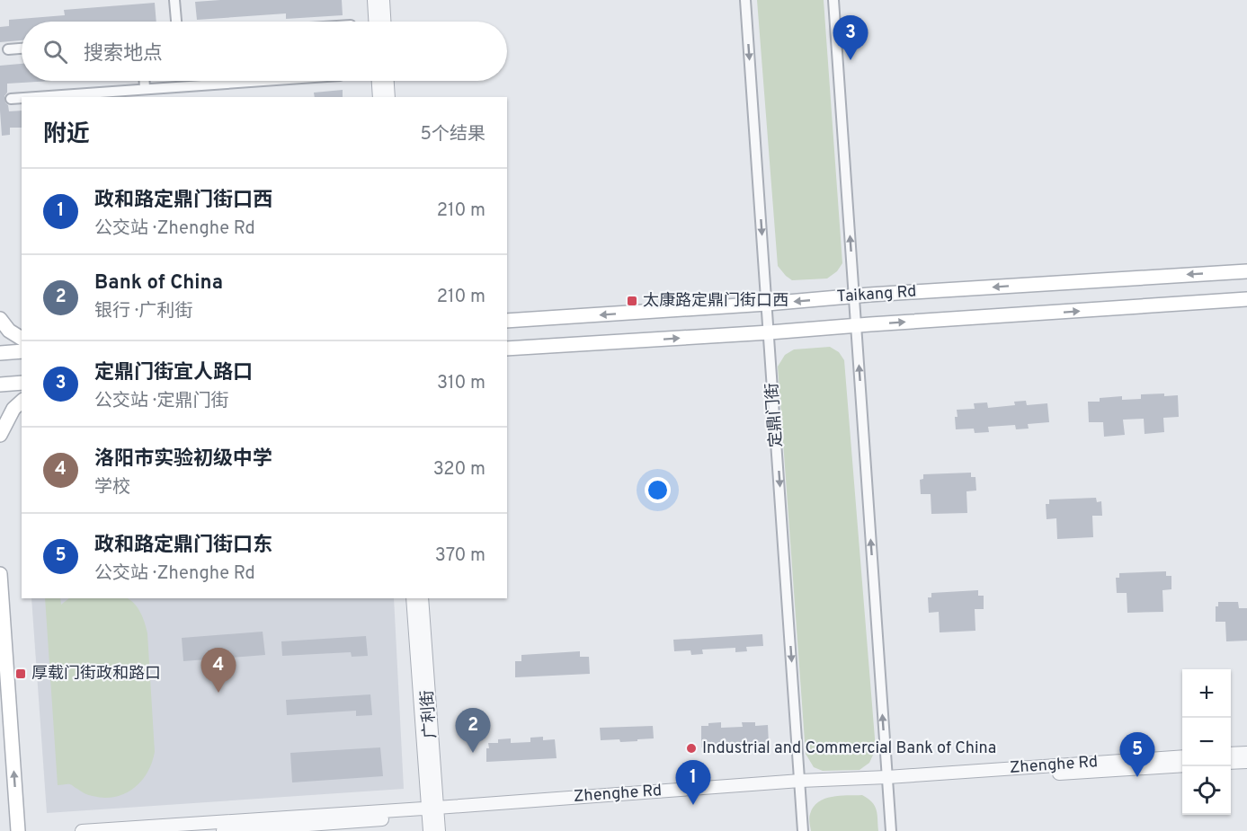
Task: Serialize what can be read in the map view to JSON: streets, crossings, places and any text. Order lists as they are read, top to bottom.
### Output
{
  "streets": {
    "main road": ["Taikang Rd"],
    "street": ["定鼎门街", "广利街", "Zhenghe Rd"]
  },
  "crossings": [
    ["Taikang Rd", "定鼎门街"],
    ["定鼎门街", "Zhenghe Rd"],
    ["广利街", "Zhenghe Rd"]
  ],
  "one_way": ["定鼎门街"],
  "places": {
    "transit": ["太康路定鼎门街口西", "厚载门街政和路口"],
    "other": ["Industrial and Commercial Bank of China"]
  },
  "page": {
    "pins": [
      "3",
      "4",
      "2",
      "5",
      "1"
    ],
    "search": "搜索地点",
    "heading": ["附近", "5个结果"],
    "list": [
      {
        "mark": "1",
        "name": "政和路定鼎门街口西",
        "note": "公交站 · Zhenghe Rd",
        "value": "210 m"
      },
      {
        "mark": "2",
        "name": "Bank of China",
        "note": "银行 · 广利街",
        "value": "210 m"
      },
      {
        "mark": "3",
        "name": "定鼎门街宜人路口",
        "note": "公交站 · 定鼎门街",
        "value": "310 m"
      },
      {
        "mark": "4",
        "name": "洛阳市实验初级中学",
        "note": "学校",
        "value": "320 m"
      },
      {
        "mark": "5",
        "name": "政和路定鼎门街口东",
        "note": "公交站 · Zhenghe Rd",
        "value": "370 m"
      }
    ],
    "map_buttons": ["+", "−"]
  }
}
